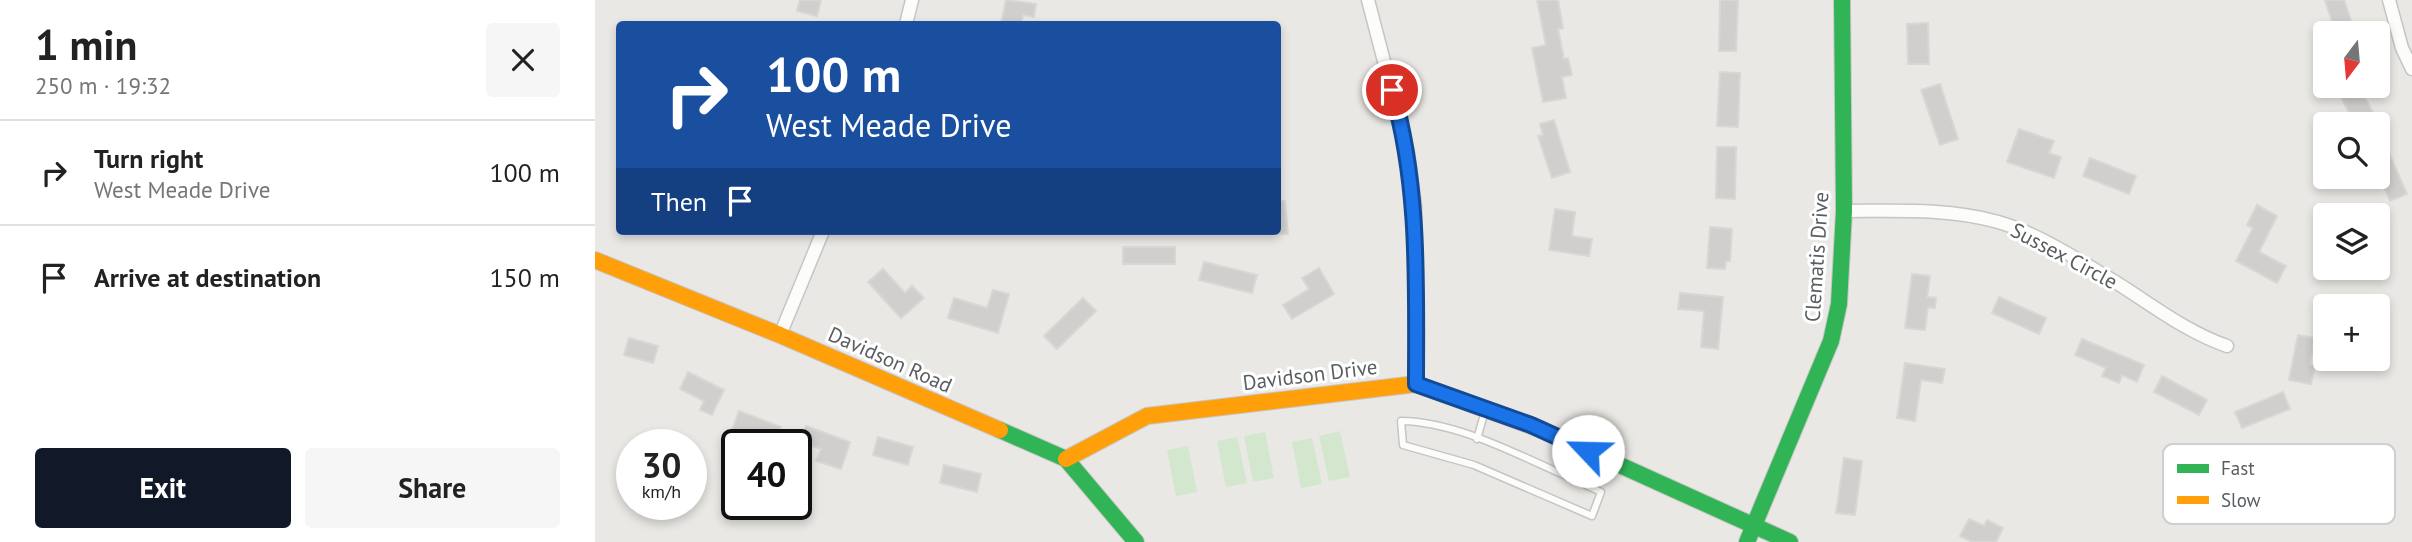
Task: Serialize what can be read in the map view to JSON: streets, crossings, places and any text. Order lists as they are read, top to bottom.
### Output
{
  "streets": {
    "street": [
      "Sussex Circle",
      "Clematis Drive",
      "Davidson Road",
      "Davidson Drive"
    ]
  },
  "crossings": [
    ["Sussex Circle", "Clematis Drive"],
    ["Clematis Drive", "Davidson Drive"],
    ["Davidson Road", "Davidson Drive"]
  ],
  "legend": ["Fast", "Slow"],
  "north": "bottom",
  "page": {
    "heading": ["1 min", "250 m · 19:32"],
    "map_buttons": "+",
    "turn": ["100 m", "West Meade Drive"],
    "list": [
      {
        "name": "Turn right",
        "note": "West Meade Drive",
        "value": "100 m"
      },
      {
        "name": "Arrive at destination",
        "value": "150 m"
      }
    ],
    "then": "Then",
    "speed": "30 km/h",
    "limit": "40",
    "buttons": ["Exit", "Share"]
  }
}
